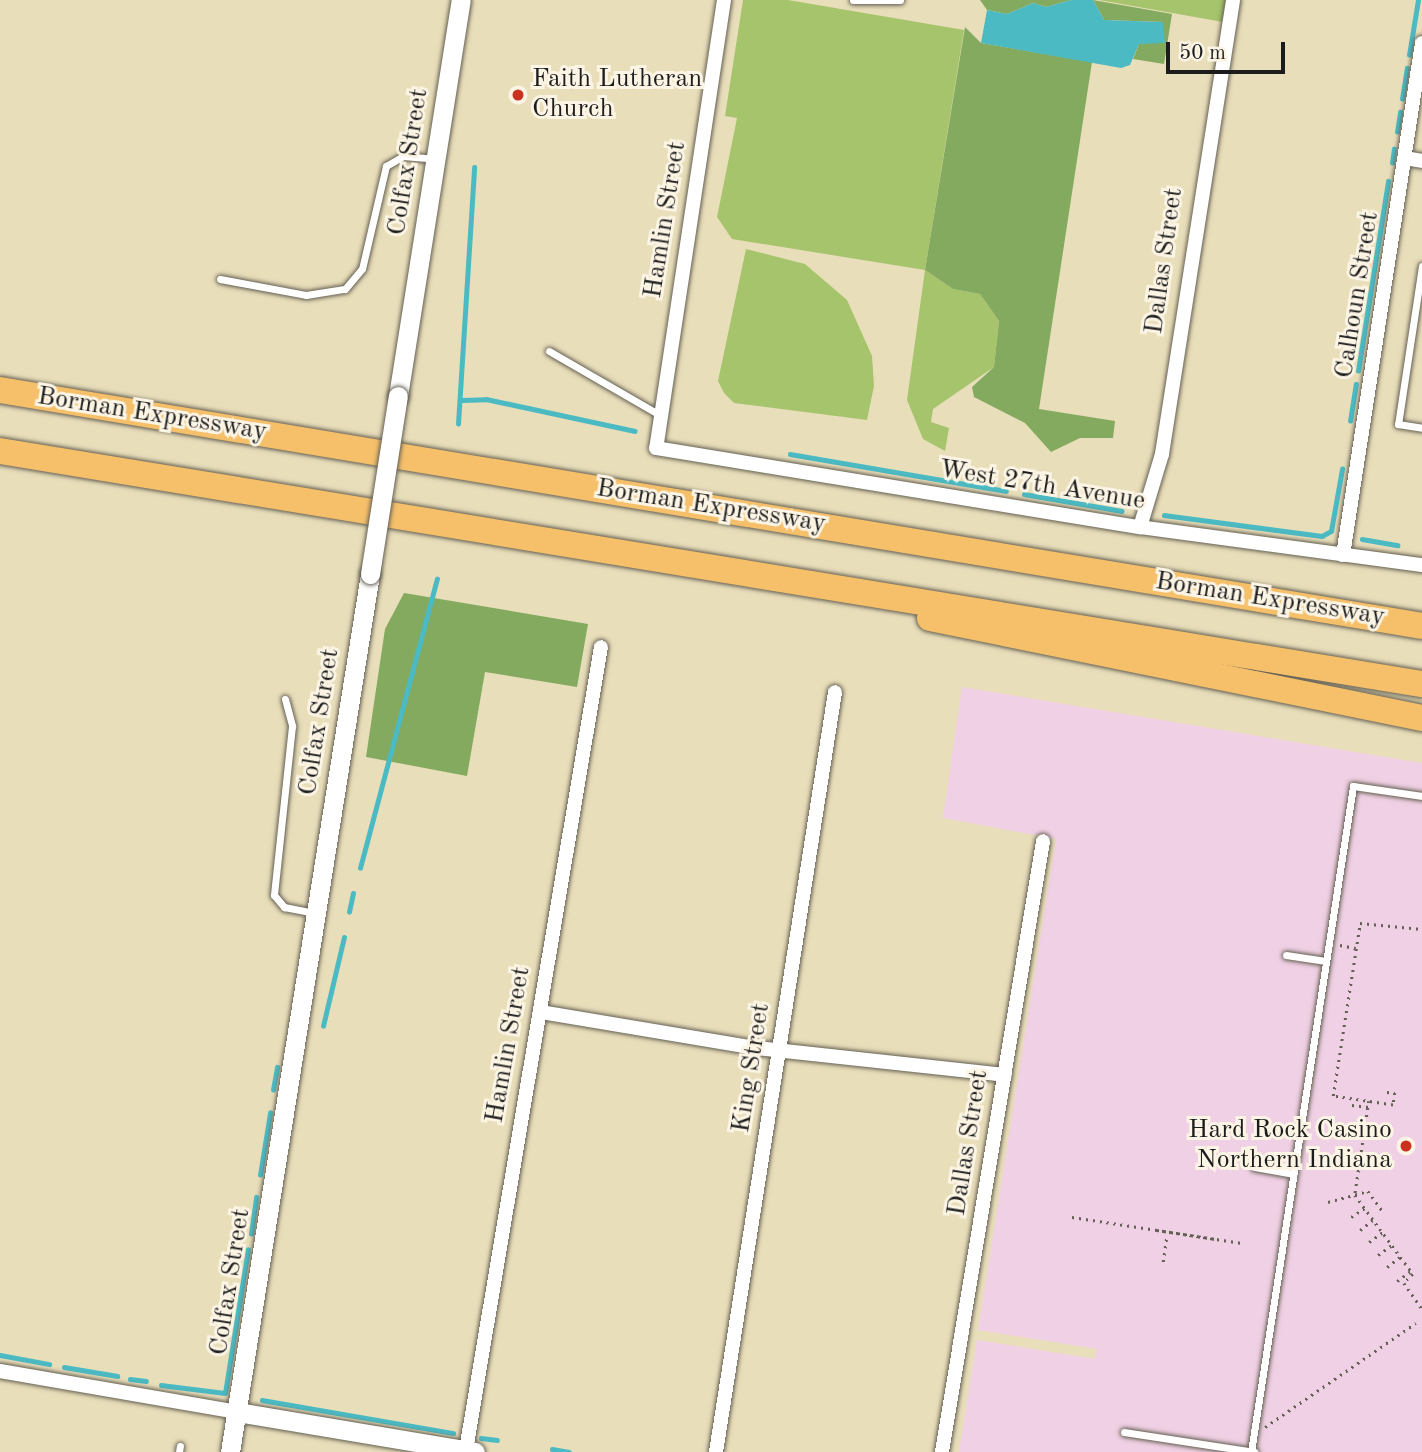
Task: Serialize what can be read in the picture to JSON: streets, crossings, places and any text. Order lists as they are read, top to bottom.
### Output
{
  "streets": {
    "highway": ["Borman Expressway"],
    "street": [
      "Colfax Street",
      "Hamlin Street",
      "Dallas Street",
      "Calhoun Street",
      "West 27th Avenue",
      "King Street"
    ]
  },
  "crossings": [
    ["Hamlin Street", "West 27th Avenue"],
    ["Dallas Street", "West 27th Avenue"],
    ["Calhoun Street", "West 27th Avenue"]
  ],
  "places": ["Faith Lutheran Church", "Hard Rock Casino Northern Indiana"],
  "scale_bar": "50 m"
}
